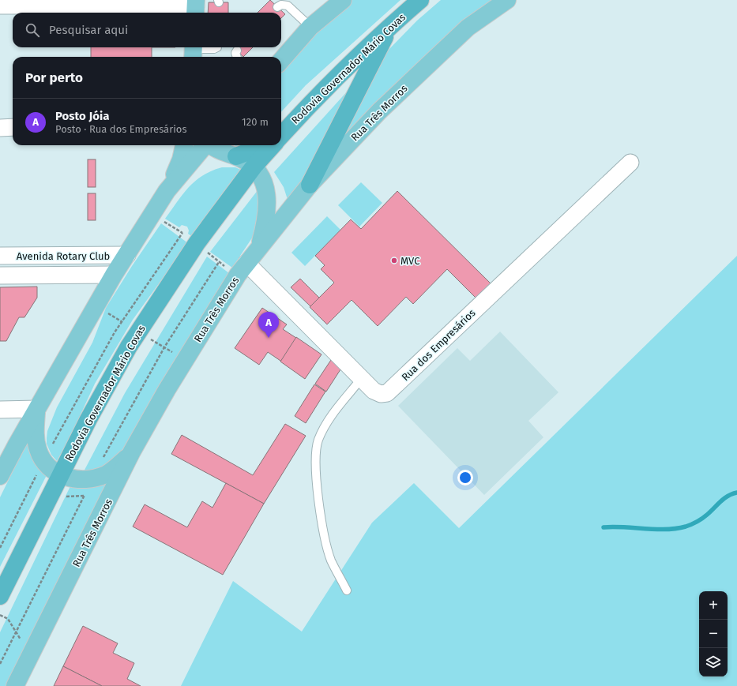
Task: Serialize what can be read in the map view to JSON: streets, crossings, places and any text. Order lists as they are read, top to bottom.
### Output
{
  "streets": {
    "highway": ["Rodovia Governador Mário Covas"],
    "main road": ["Rua Três Morros"],
    "street": ["Avenida Rotary Club", "Rua dos Empresários"]
  },
  "crossings": [
    ["Rua Três Morros", "Rua dos Empresários"]
  ],
  "places": ["MVC"],
  "page": {
    "search": "Pesquisar aqui",
    "heading": "Por perto",
    "list": [
      {
        "mark": "A",
        "name": "Posto Jóia",
        "note": "Posto · Rua dos Empresários",
        "value": "120 m"
      }
    ],
    "pins": "A",
    "map_buttons": ["+", "−"]
  }
}
